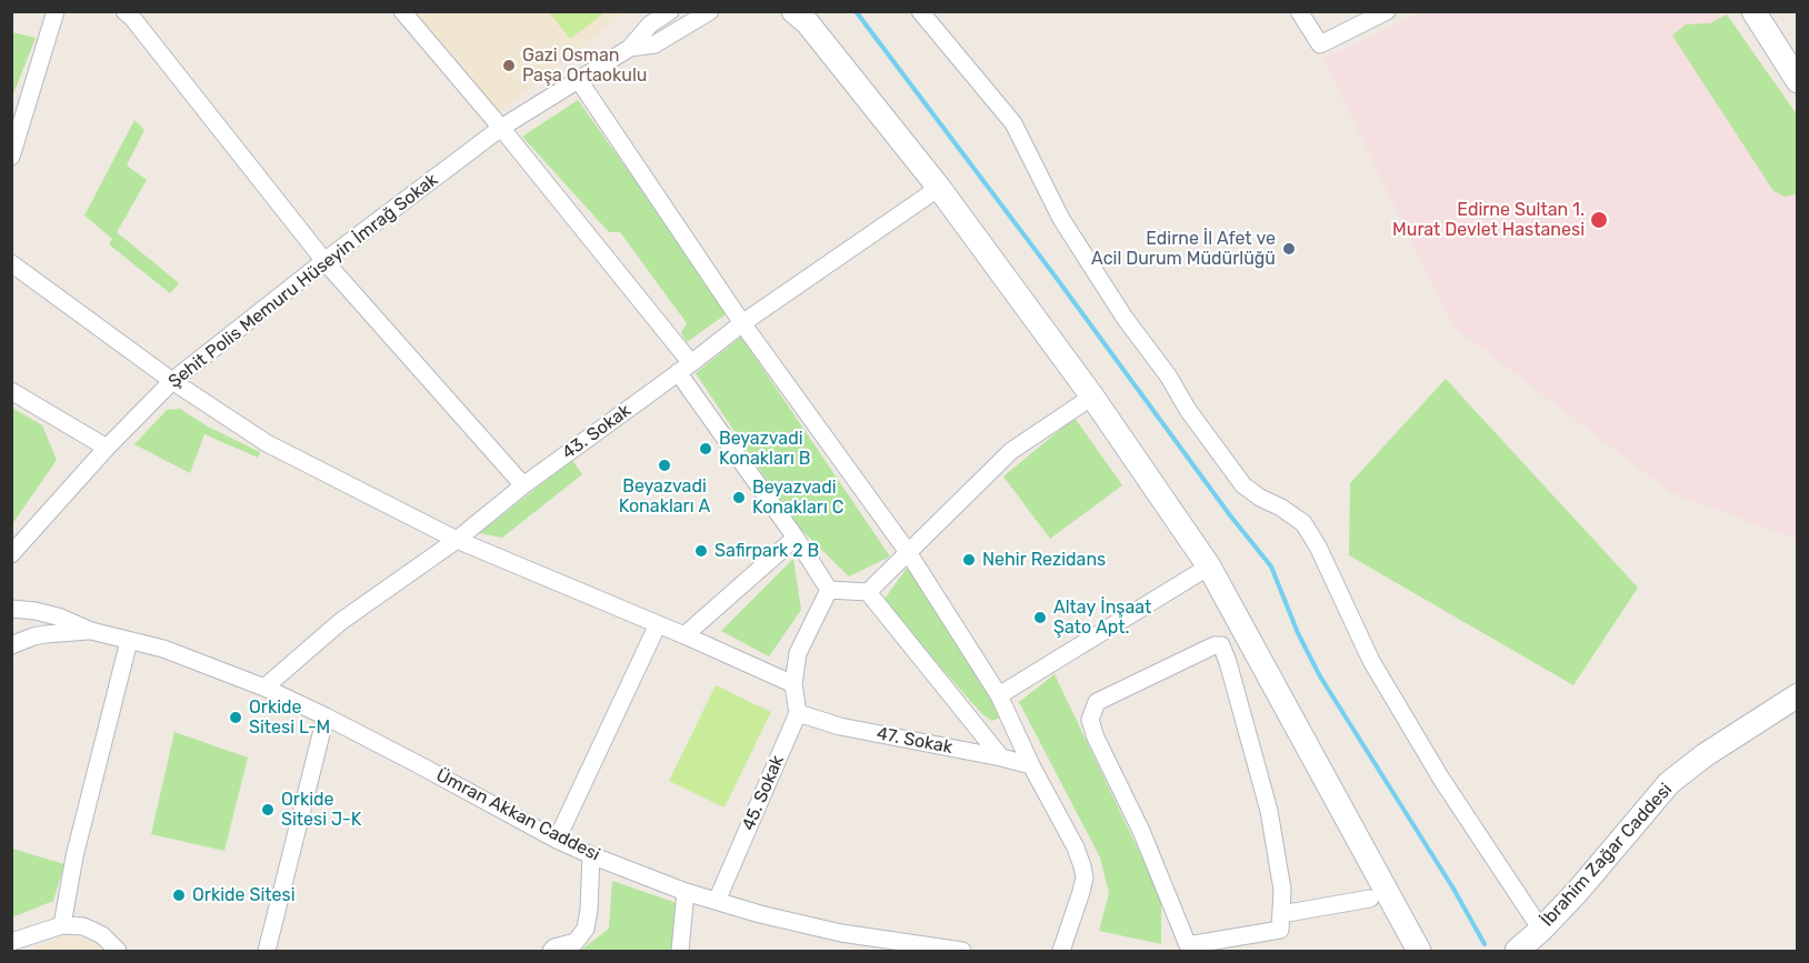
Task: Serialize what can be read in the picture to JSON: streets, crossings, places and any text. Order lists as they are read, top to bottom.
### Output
{
  "streets": {
    "main road": ["İbrahim Zağar Caddesi"],
    "street": [
      "Şehit Polis Memuru Hüseyin İmrağ Sokak",
      "43. Sokak",
      "47. Sokak",
      "45. Sokak",
      "Ümran Akkan Caddesi"
    ]
  },
  "crossings": [
    ["43. Sokak", "Ümran Akkan Caddesi"],
    ["47. Sokak", "45. Sokak"],
    ["45. Sokak", "Ümran Akkan Caddesi"]
  ],
  "places": [
    "Gazi Osman Paşa Ortaokulu",
    "Edirne Sultan 1. Murat Devlet Hastanesi",
    "Edirne İl Afet ve Acil Durum Müdürlüğü",
    "Beyazvadi Konakları B",
    "Beyazvadi Konakları A",
    "Beyazvadi Konakları C",
    "Safirpark 2 B",
    "Nehir Rezidans",
    "Altay İnşaat Şato Apt.",
    "Orkide Sitesi L-M",
    "Orkide Sitesi J-K",
    "Orkide Sitesi"
  ]
}
